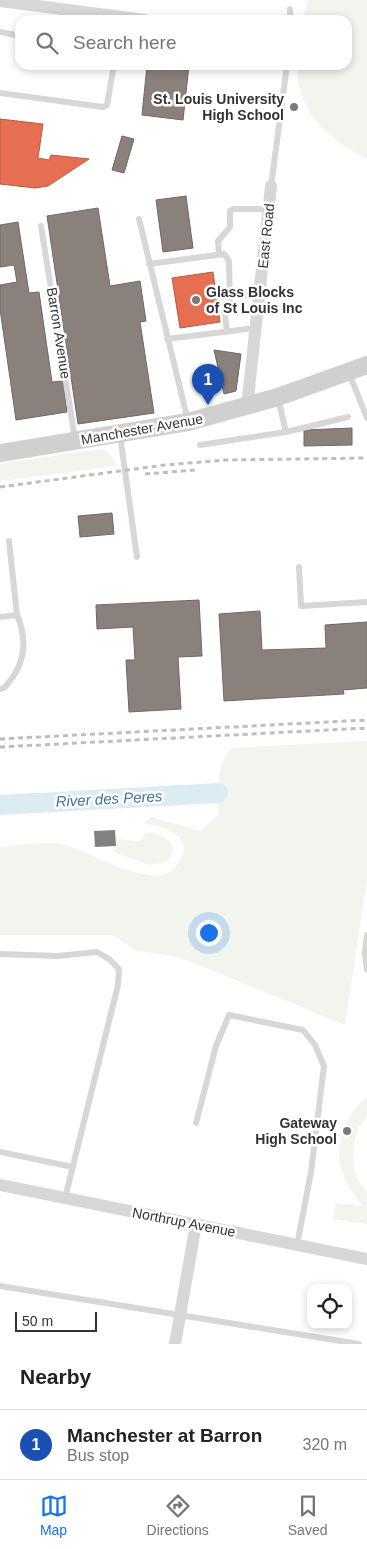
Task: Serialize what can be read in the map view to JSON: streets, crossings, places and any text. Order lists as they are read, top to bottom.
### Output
{
  "streets": {
    "main road": ["Manchester Avenue"],
    "street": ["East Road", "Northrup Avenue"],
    "lane": ["Barron Avenue"]
  },
  "crossings": [
    ["East Road", "Manchester Avenue"],
    ["Barron Avenue", "Manchester Avenue"]
  ],
  "water": ["River des Peres"],
  "places": ["St. Louis University High School", "Glass Blocks of St Louis Inc", "Gateway High School"],
  "scale_bar": "50 m",
  "page": {
    "search": "Search here",
    "pins": "1",
    "scale": "50 m",
    "heading": "Nearby",
    "list": [
      {
        "mark": "1",
        "name": "Manchester at Barron",
        "note": "Bus stop",
        "value": "320 m"
      }
    ],
    "nav": ["Map", "Directions", "Saved"]
  }
}
